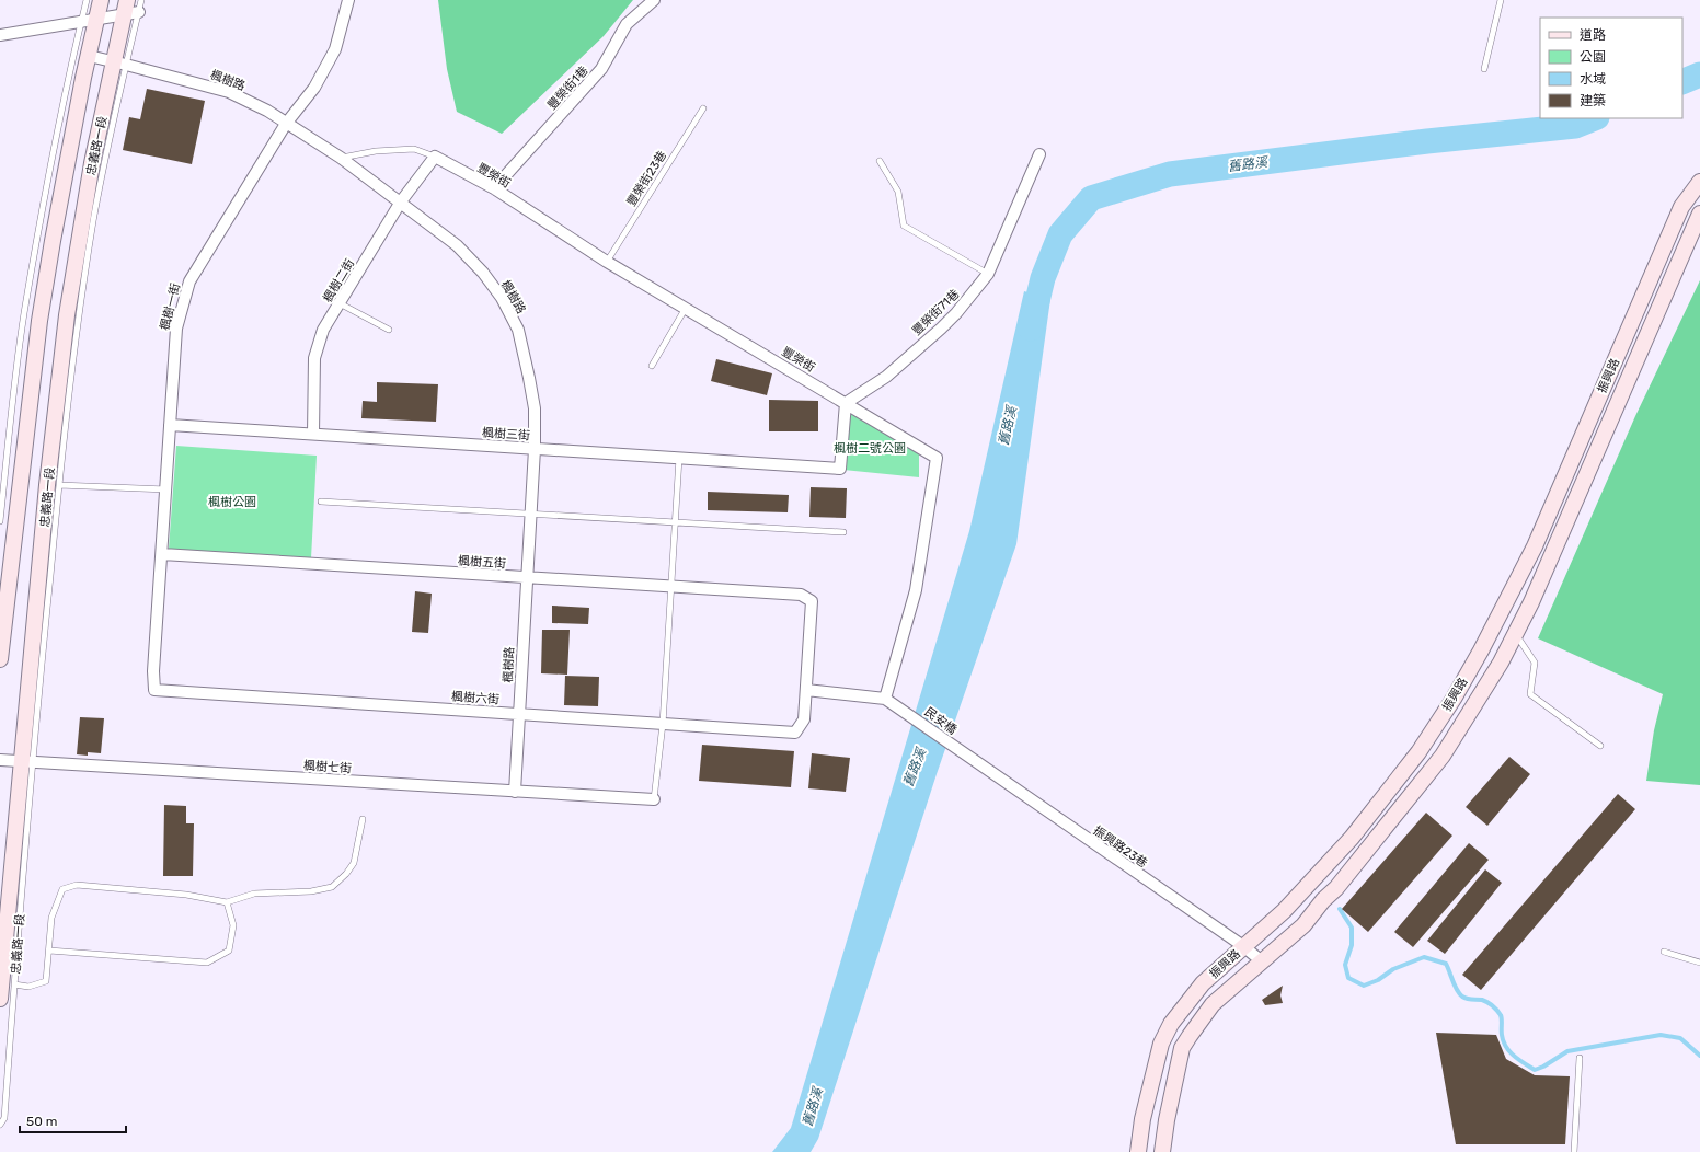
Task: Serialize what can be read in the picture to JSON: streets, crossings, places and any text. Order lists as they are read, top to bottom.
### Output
{
  "streets": {
    "street": [
      "楓樹路",
      "豐榮街1巷",
      "忠義路一段",
      "豐榮街",
      "楓樹二街",
      "楓樹一街",
      "豐榮街71巷",
      "振興路",
      "楓樹三街",
      "楓樹五街",
      "楓樹六街",
      "民安橋",
      "楓樹七街",
      "振興路23巷"
    ],
    "lane": ["豐榮街23巷"]
  },
  "crossings": [
    ["楓樹路", "忠義路一段"],
    ["楓樹路", "楓樹二街"],
    ["楓樹路", "楓樹一街"],
    ["楓樹路", "楓樹三街"],
    ["楓樹路", "楓樹五街"],
    ["楓樹路", "楓樹六街"],
    ["楓樹路", "楓樹七街"],
    ["豐榮街1巷", "豐榮街"],
    ["忠義路一段", "楓樹七街"],
    ["豐榮街", "豐榮街23巷"],
    ["豐榮街", "楓樹二街"],
    ["豐榮街", "豐榮街71巷"],
    ["豐榮街", "楓樹三街"],
    ["豐榮街", "民安橋"],
    ["楓樹二街", "楓樹三街"],
    ["楓樹一街", "楓樹三街"],
    ["楓樹一街", "楓樹五街"],
    ["楓樹一街", "楓樹六街"],
    ["豐榮街71巷", "楓樹三街"],
    ["振興路", "振興路23巷"],
    ["楓樹五街", "楓樹六街"],
    ["民安橋", "振興路23巷"]
  ],
  "water": ["舊路溪"],
  "parks": ["楓樹二號公園", "楓樹公園"],
  "legend": [
    "道路",
    "公園",
    "水域",
    "建築"
  ],
  "scale_bar": "50 m"
}
